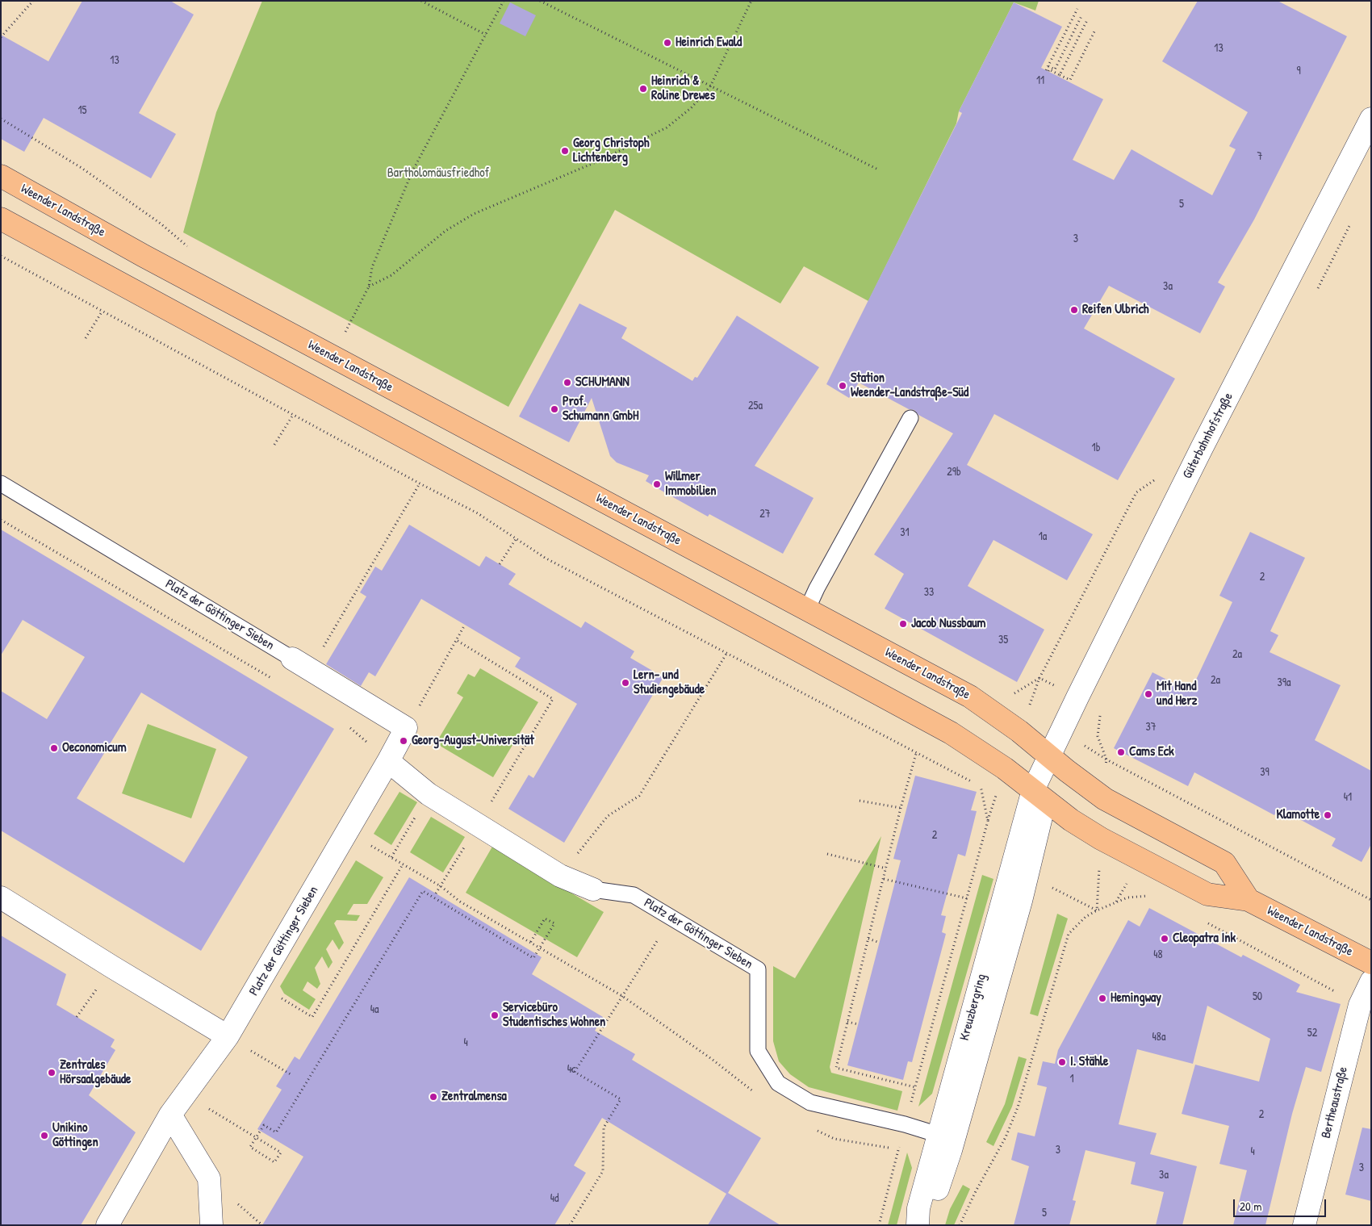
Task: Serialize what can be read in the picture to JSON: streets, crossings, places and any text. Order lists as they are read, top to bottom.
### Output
{
  "streets": {
    "main road": ["Weender Landstraße"],
    "street": [
      "Güterbahnhofstraße",
      "Platz der Göttinger Sieben",
      "Kreuzbergring",
      "Bertheaustraße"
    ]
  },
  "crossings": [
    ["Weender Landstraße", "Güterbahnhofstraße"],
    ["Weender Landstraße", "Kreuzbergring"],
    ["Güterbahnhofstraße", "Kreuzbergring"],
    ["Platz der Göttinger Sieben", "Kreuzbergring"]
  ],
  "parks": ["Bartholomäusfriedhof"],
  "places": [
    "Heinrich Ewald",
    "Heinrich & Roline Drewes",
    "Georg Christoph Lichtenberg",
    "Reifen Ulbrich",
    "SCHUMANN",
    "Station Weender-Landstraße-Süd",
    "Prof. Schumann GmbH",
    "Willmer Immobilien",
    "Jacob Nussbaum",
    "Lern- und Studiengebäude",
    "Mit Hand und Herz",
    "Georg-August-Universität",
    "Oeconomicum",
    "Cams Eck",
    "Klamotte",
    "Cleopatra Ink",
    "Hemingway",
    "Servicebüro Studentisches Wohnen",
    "I. Stähle",
    "Zentrales Hörsaalgebäude",
    "Zentralmensa",
    "Unikino Göttingen"
  ],
  "house_numbers": [
    "13",
    "13",
    "9",
    "11",
    "15",
    "7",
    "5",
    "3",
    "3a",
    "25a",
    "1b",
    "29b",
    "27",
    "31",
    "1a",
    "2",
    "33",
    "35",
    "2a",
    "2a",
    "39a",
    "37",
    "39",
    "41",
    "2",
    "48",
    "50",
    "4a",
    "52",
    "48a",
    "4",
    "4c",
    "1",
    "2",
    "3",
    "4",
    "3",
    "3a",
    "4d",
    "5"
  ],
  "scale_bar": "20 m"
}
